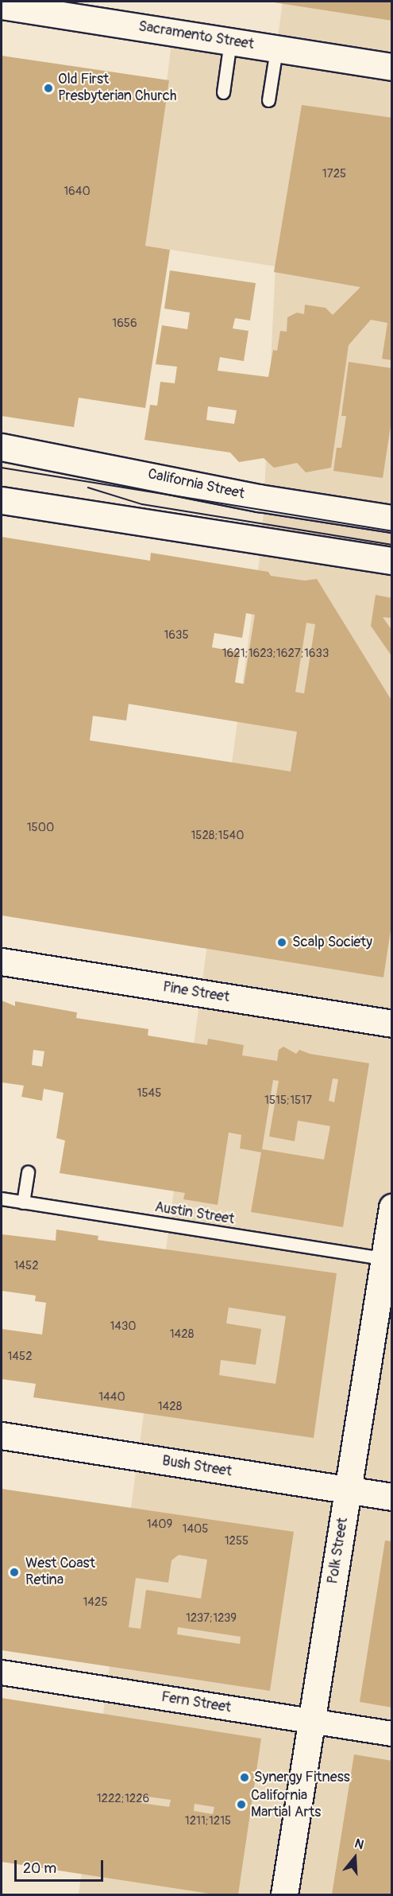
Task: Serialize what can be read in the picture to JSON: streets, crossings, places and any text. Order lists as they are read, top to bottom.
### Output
{
  "streets": {
    "street": [
      "Sacramento Street",
      "California Street",
      "Pine Street",
      "Bush Street",
      "Polk Street",
      "Fern Street"
    ],
    "lane": ["Austin Street"]
  },
  "crossings": [
    ["Austin Street", "Polk Street"],
    ["Bush Street", "Polk Street"],
    ["Polk Street", "Fern Street"]
  ],
  "places": [
    "Old First Presbyterian Church",
    "Scalp Society",
    "West Coast Retina",
    "Synergy Fitness",
    "California Martial Arts"
  ],
  "house_numbers": [
    "1725",
    "1640",
    "1656",
    "1635",
    "1621;1623;1627;1633",
    "1500",
    "1528;1540",
    "1545",
    "1515;1517",
    "1452",
    "1430",
    "1428",
    "1452",
    "1440",
    "1428",
    "1409",
    "1405",
    "1255",
    "1425",
    "1237;1239",
    "1222;1226",
    "1211;1215"
  ],
  "scale_bar": "20 m",
  "north": "top"
}
